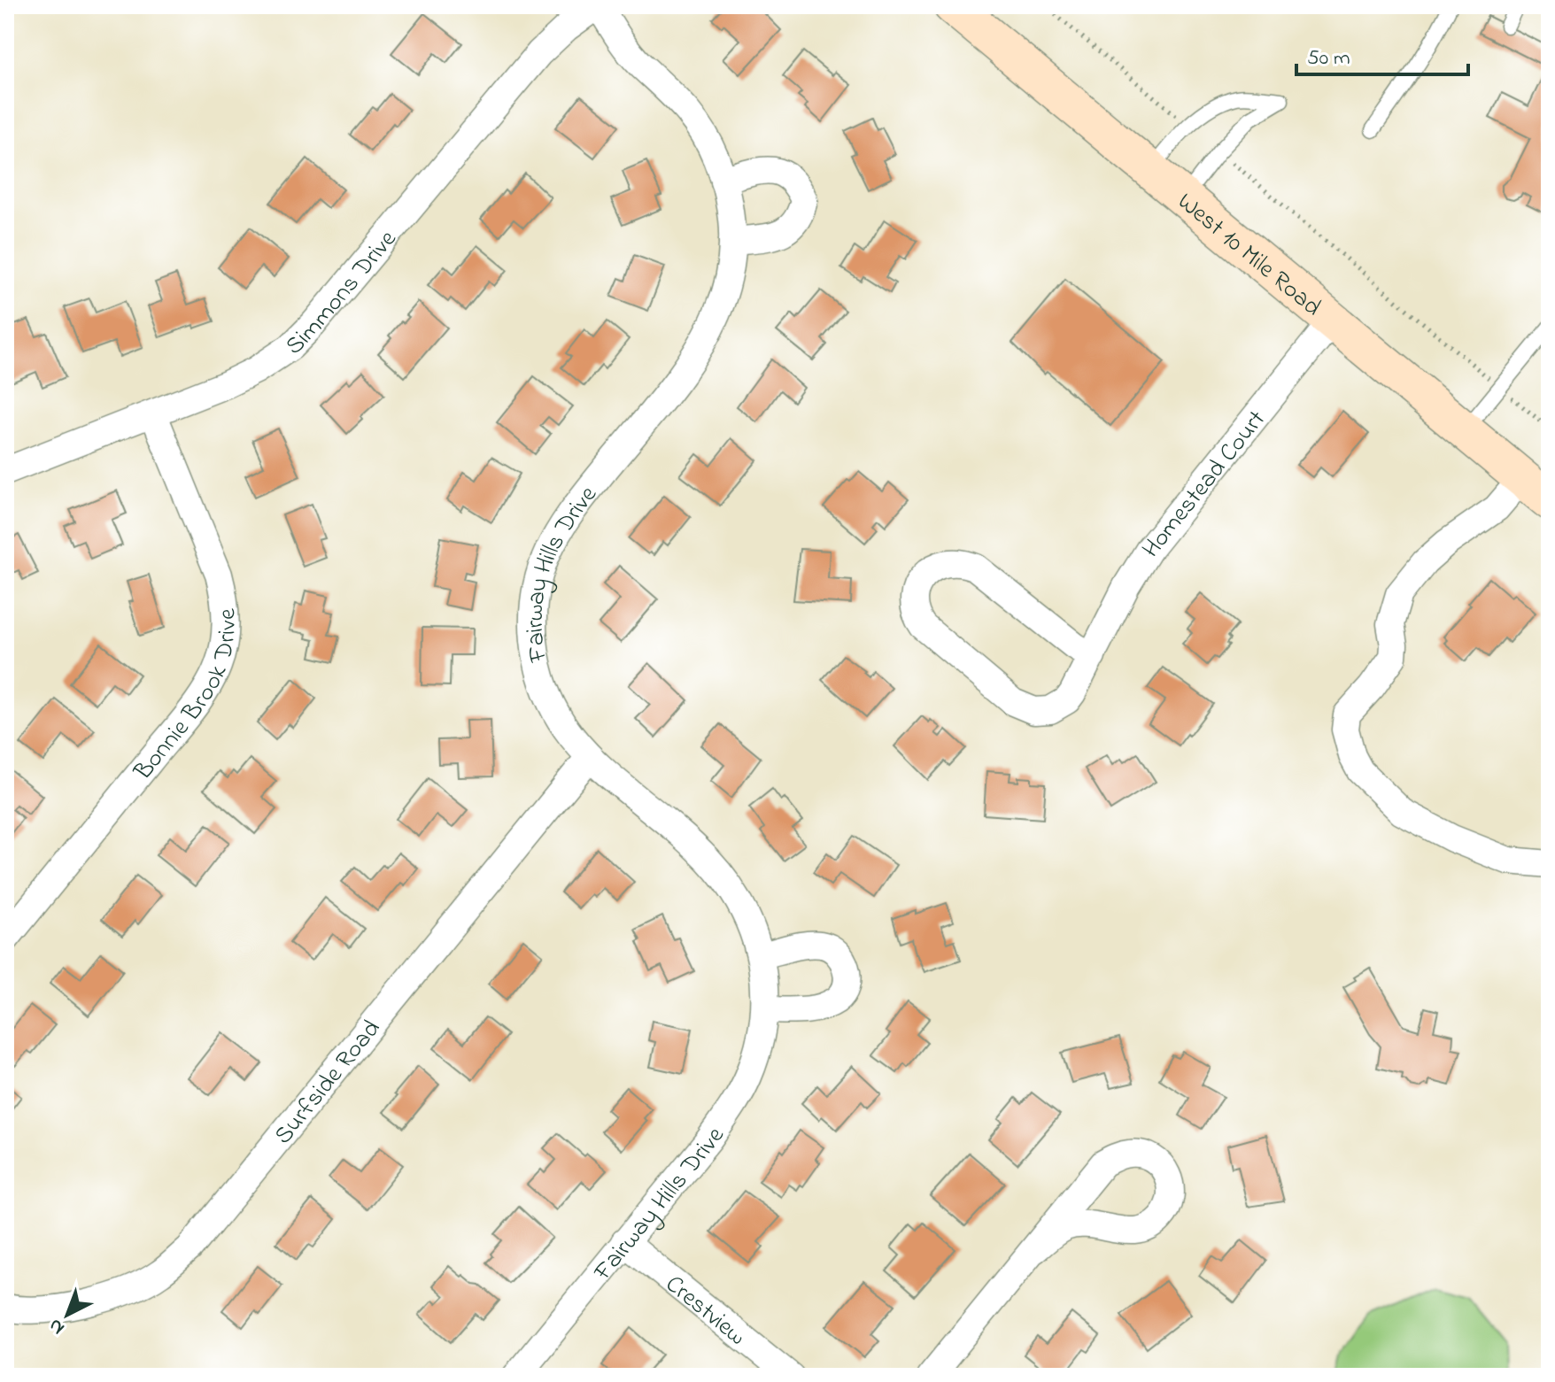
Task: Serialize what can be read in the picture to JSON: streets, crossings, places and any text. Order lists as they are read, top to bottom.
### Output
{
  "streets": {
    "main road": ["West 10 Mile Road"],
    "street": [
      "Simmons Drive",
      "Homestead Court",
      "Fairway Hills Drive",
      "Bonnie Brook Drive",
      "Surfside Road",
      "Crestview"
    ]
  },
  "crossings": [
    ["West 10 Mile Road", "Homestead Court"],
    ["Simmons Drive", "Fairway Hills Drive"],
    ["Simmons Drive", "Bonnie Brook Drive"],
    ["Fairway Hills Drive", "Surfside Road"],
    ["Fairway Hills Drive", "Crestview"]
  ],
  "scale_bar": "50 m",
  "north": "bottom left"
}
